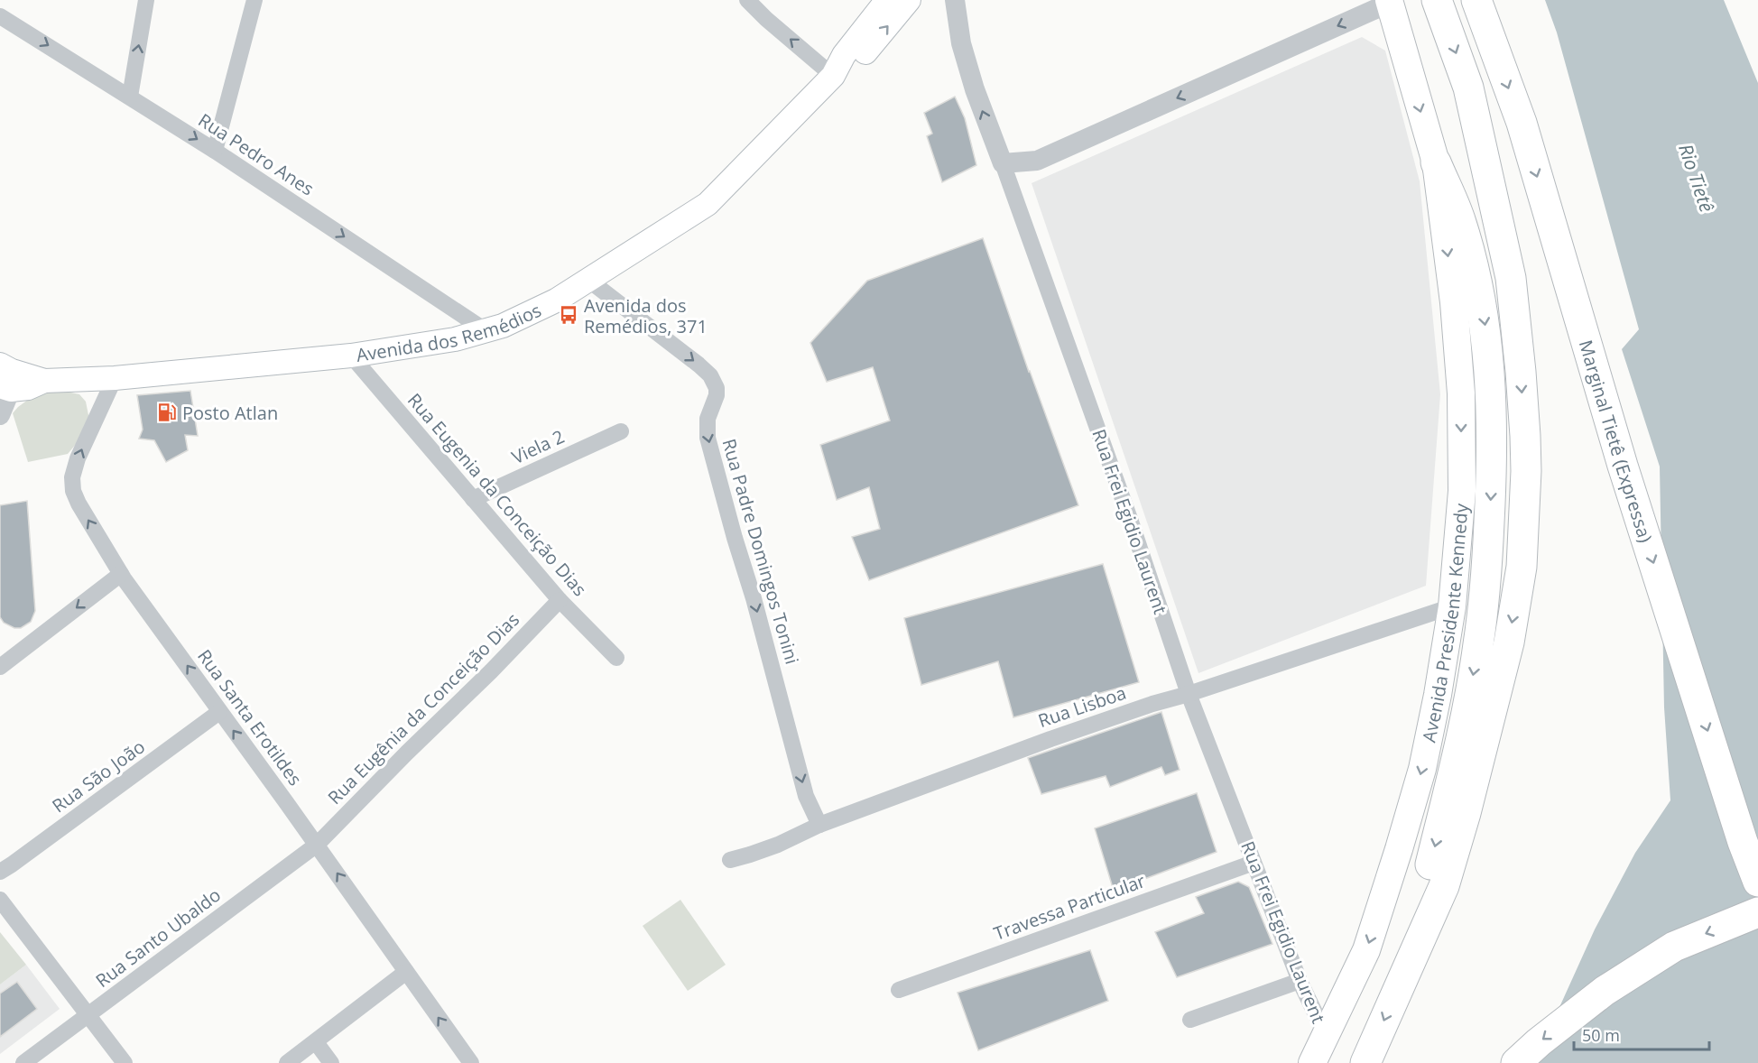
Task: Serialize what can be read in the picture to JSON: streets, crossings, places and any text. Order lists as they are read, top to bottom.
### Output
{
  "streets": {
    "highway": ["Marginal Tietê (Expressa)", "Avenida Presidente Kennedy"],
    "main road": ["Avenida dos Remédios"],
    "street": [
      "Rua Pedro Anes",
      "Viela 2",
      "Rua Eugenia da Conceição Dias",
      "Rua Frei Egidio Laurent",
      "Rua Padre Domingos Tonini",
      "Rua Lisboa",
      "Rua Eugênia da Conceição Dias",
      "Rua Santa Erotildes",
      "Rua São João",
      "Travessa Particular",
      "Rua Santo Ubaldo"
    ]
  },
  "crossings": [
    ["Rua Pedro Anes", "Avenida dos Remédios"],
    ["Avenida dos Remédios", "Rua Eugenia da Conceição Dias"],
    ["Avenida dos Remédios", "Rua Padre Domingos Tonini"],
    ["Avenida dos Remédios", "Rua Santa Erotildes"],
    ["Viela 2", "Rua Eugenia da Conceição Dias"],
    ["Rua Eugenia da Conceição Dias", "Rua Eugênia da Conceição Dias"],
    ["Rua Frei Egidio Laurent", "Avenida Presidente Kennedy"],
    ["Rua Frei Egidio Laurent", "Rua Lisboa"],
    ["Rua Frei Egidio Laurent", "Travessa Particular"],
    ["Rua Padre Domingos Tonini", "Rua Lisboa"],
    ["Avenida Presidente Kennedy", "Rua Lisboa"],
    ["Rua Eugênia da Conceição Dias", "Rua Santa Erotildes"],
    ["Rua Eugênia da Conceição Dias", "Rua Santo Ubaldo"],
    ["Rua Santa Erotildes", "Rua São João"],
    ["Rua Santa Erotildes", "Rua Santo Ubaldo"]
  ],
  "one_way": ["Rua Pedro Anes", "Rua Padre Domingos Tonini", "Rua Santa Erotildes"],
  "water": ["Rio Tietê"],
  "places": {
    "bus stop": ["Avenida dos Remédios, 371"],
    "fuel station": ["Posto Atlan"]
  },
  "scale_bar": "50 m"
}
